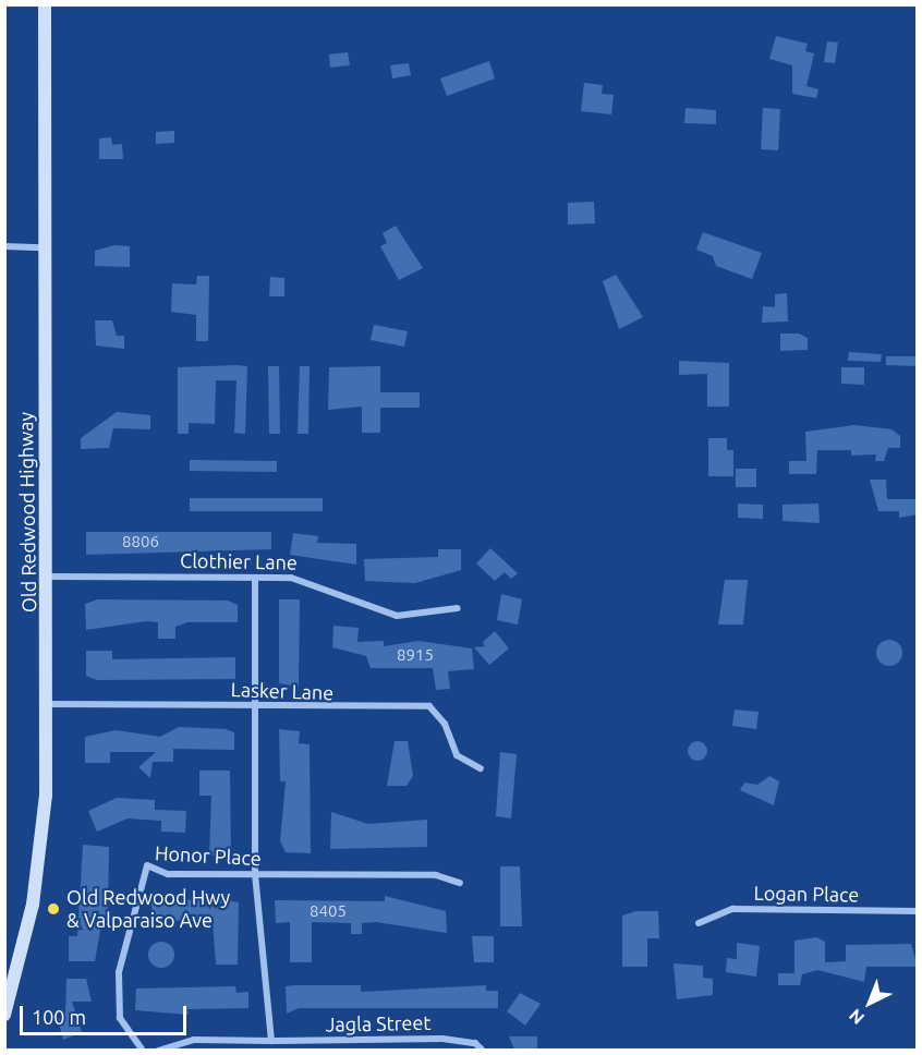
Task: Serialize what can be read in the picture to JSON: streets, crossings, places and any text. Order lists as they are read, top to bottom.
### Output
{
  "streets": {
    "main road": ["Old Redwood Highway"],
    "street": [
      "Clothier Lane",
      "Lasker Lane",
      "Honor Place",
      "Logan Place",
      "Jagla Street"
    ]
  },
  "crossings": [
    ["Old Redwood Highway", "Clothier Lane"],
    ["Old Redwood Highway", "Lasker Lane"]
  ],
  "places": ["Old Redwood Hwy & Valparaiso Ave"],
  "house_numbers": ["8806", "8915", "8405"],
  "scale_bar": "100 m",
  "north": "bottom left"
}
